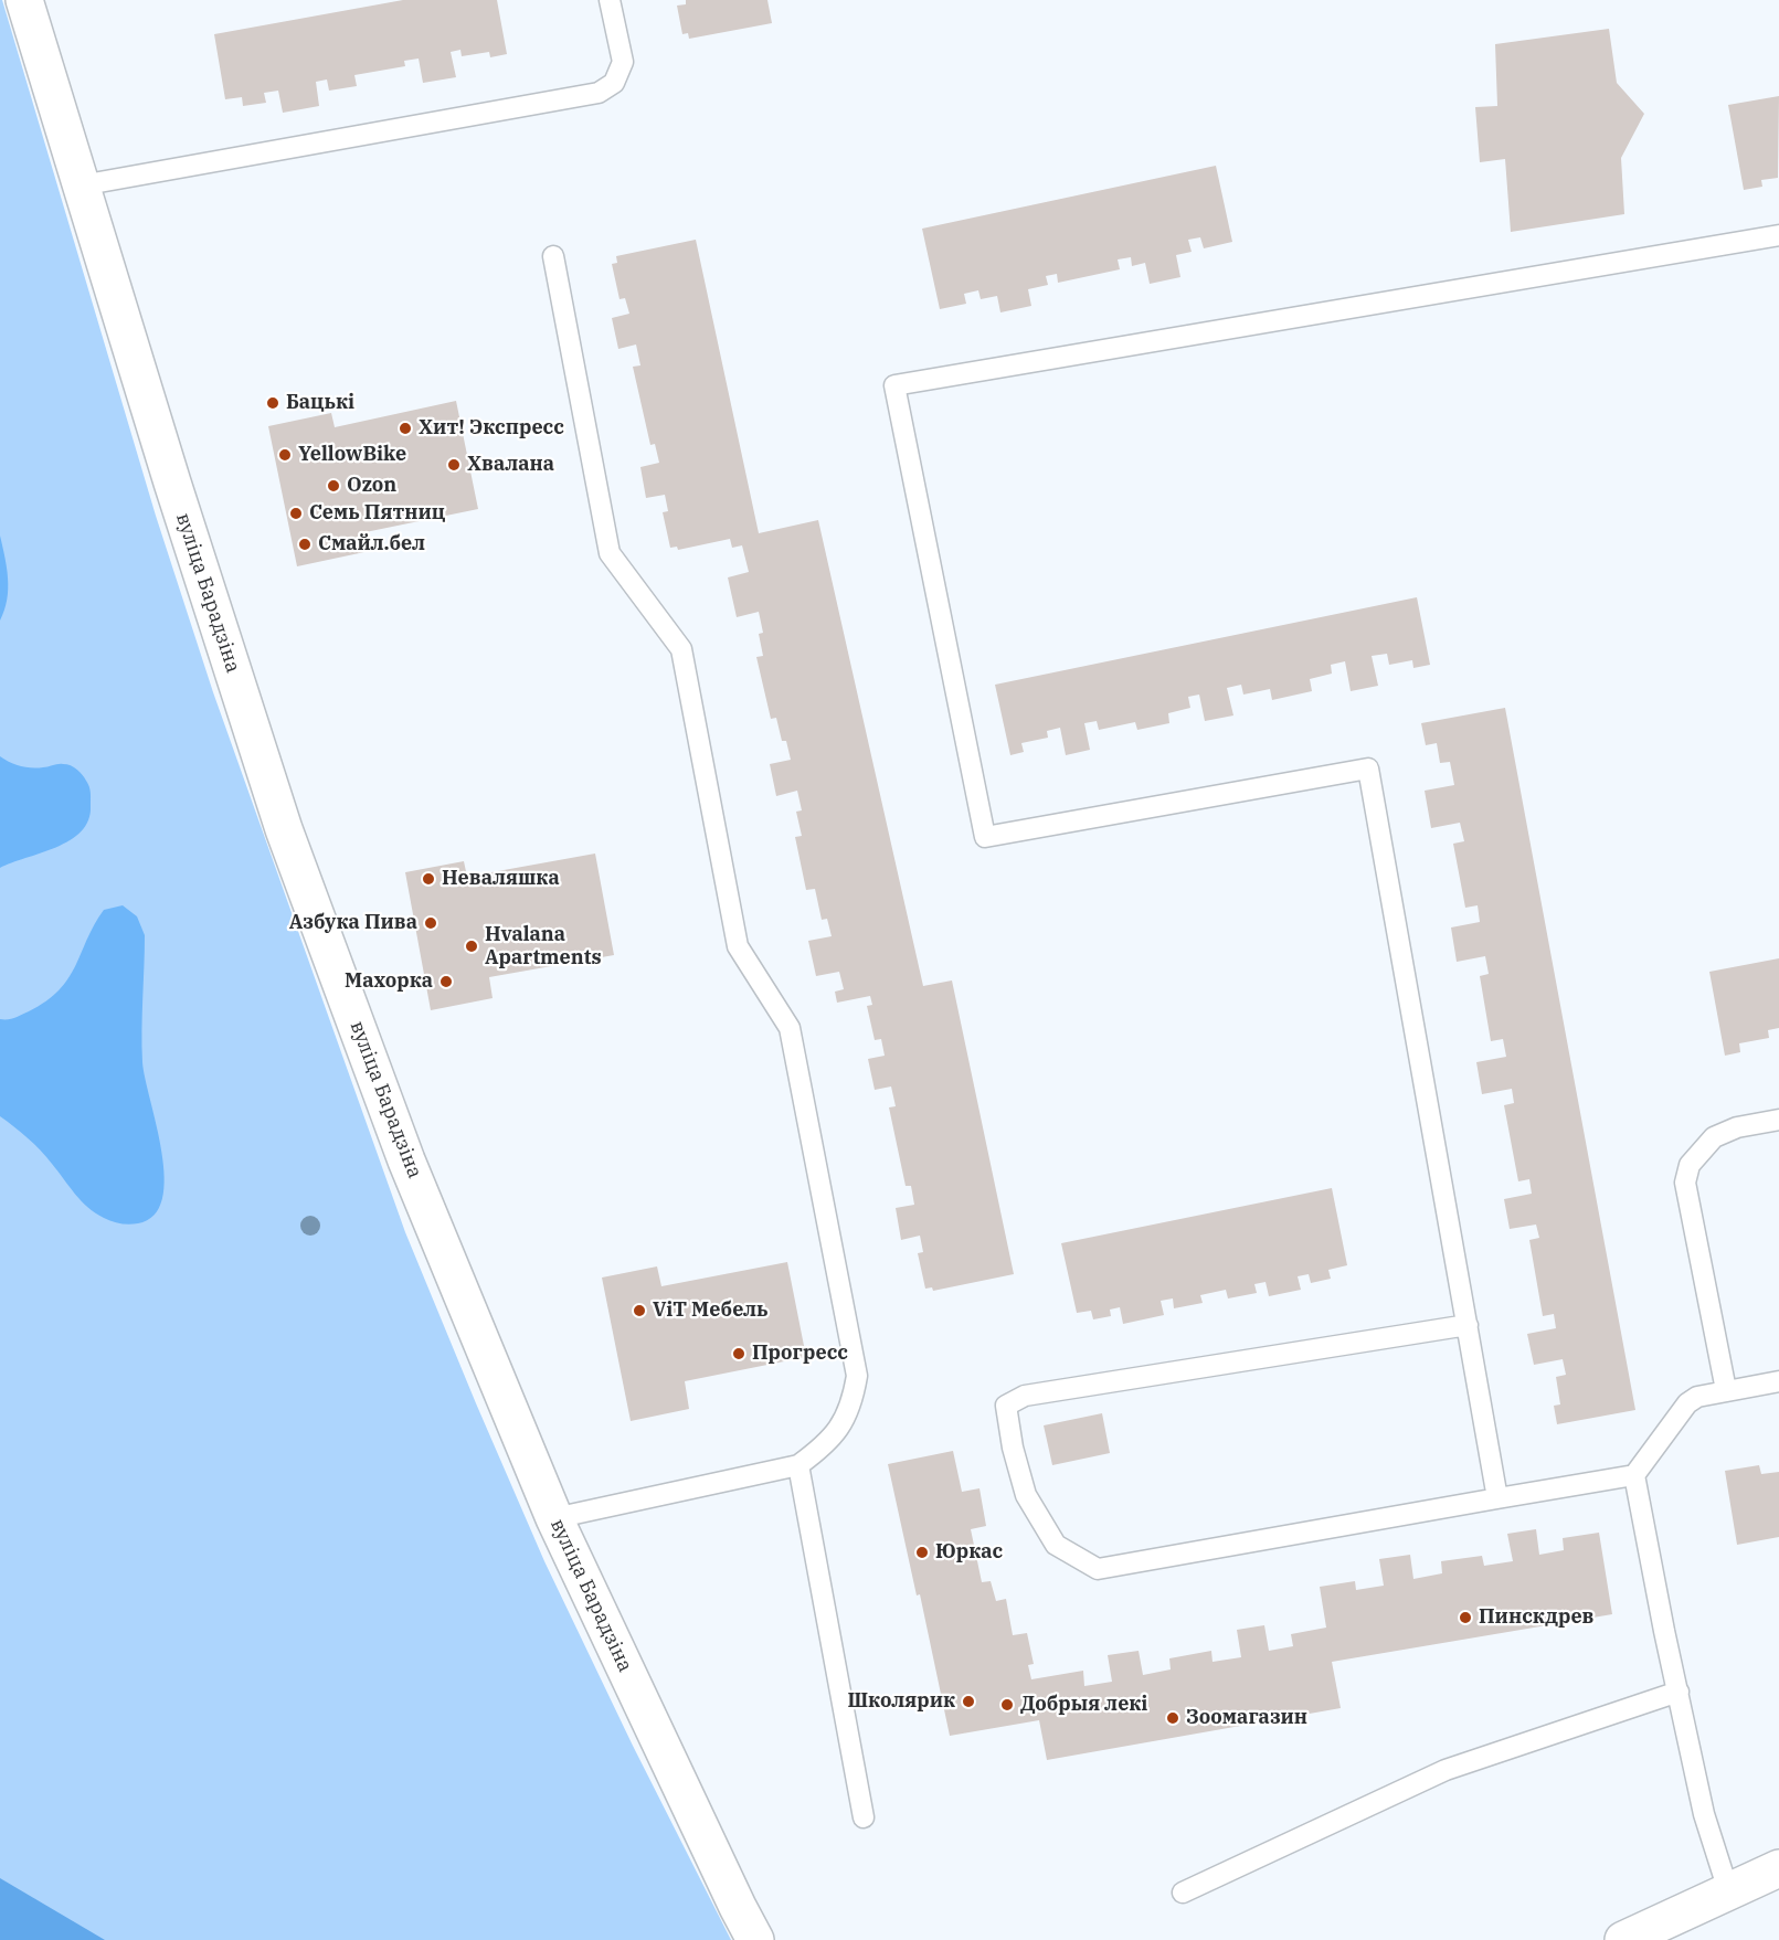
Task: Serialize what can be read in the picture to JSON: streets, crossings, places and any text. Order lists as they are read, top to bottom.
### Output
{
  "streets": {
    "street": ["вуліца Барадзіна"]
  },
  "places": [
    "Бацькі",
    "Хит! Экспресс",
    "YellowBike",
    "Хвалана",
    "Ozon",
    "Семь Пятниц",
    "Смайл.бел",
    "Неваляшка",
    "Азбука Пива",
    "Hvalana Apartments",
    "Махорка",
    "ViT Мебель",
    "Прогресс",
    "Юркас",
    "Пинскдрев",
    "Школярик",
    "Добрыя лекі",
    "Зоомагазин"
  ]
}
